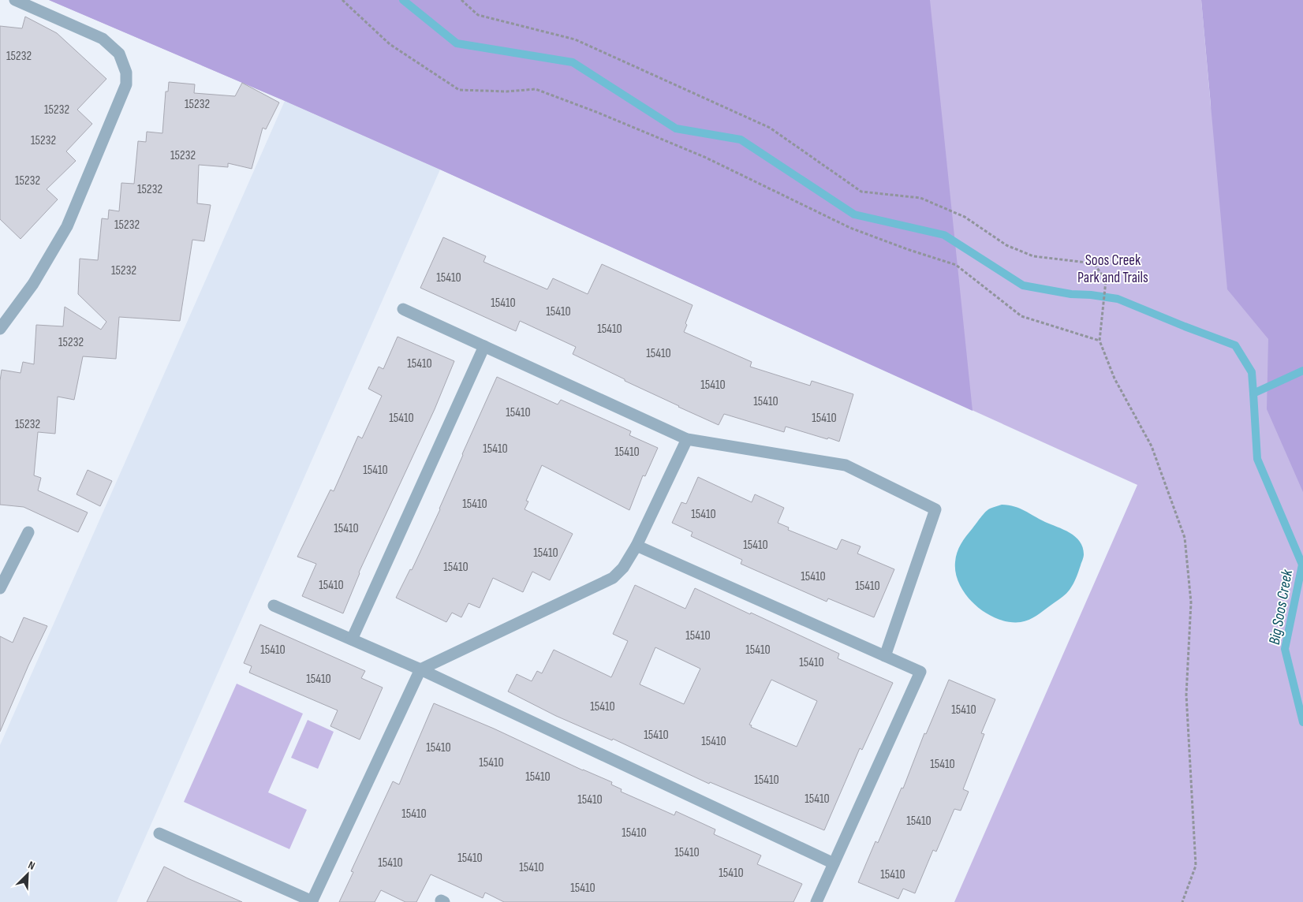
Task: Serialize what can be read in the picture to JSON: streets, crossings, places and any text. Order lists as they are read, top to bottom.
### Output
{
  "water": ["Big Soos Creek"],
  "parks": ["Soos Creek Park and Trails"],
  "house_numbers": [
    "15232",
    "15232",
    "15232",
    "15232",
    "15232",
    "15232",
    "15232",
    "15232",
    "15232",
    "15410",
    "15410",
    "15410",
    "15410",
    "15232",
    "15410",
    "15410",
    "15410",
    "15410",
    "15410",
    "15410",
    "15410",
    "15232",
    "15410",
    "15410",
    "15410",
    "15410",
    "15410",
    "15410",
    "15410",
    "15410",
    "15410",
    "15410",
    "15410",
    "15410",
    "15410",
    "15410",
    "15410",
    "15410",
    "15410",
    "15410",
    "15410",
    "15410",
    "15410",
    "15410",
    "15410",
    "15410",
    "15410",
    "15410",
    "15410",
    "15410",
    "15410",
    "15410",
    "15410",
    "15410",
    "15410",
    "15410",
    "15410",
    "15410",
    "15410",
    "15410"
  ],
  "north": "top right"
}
